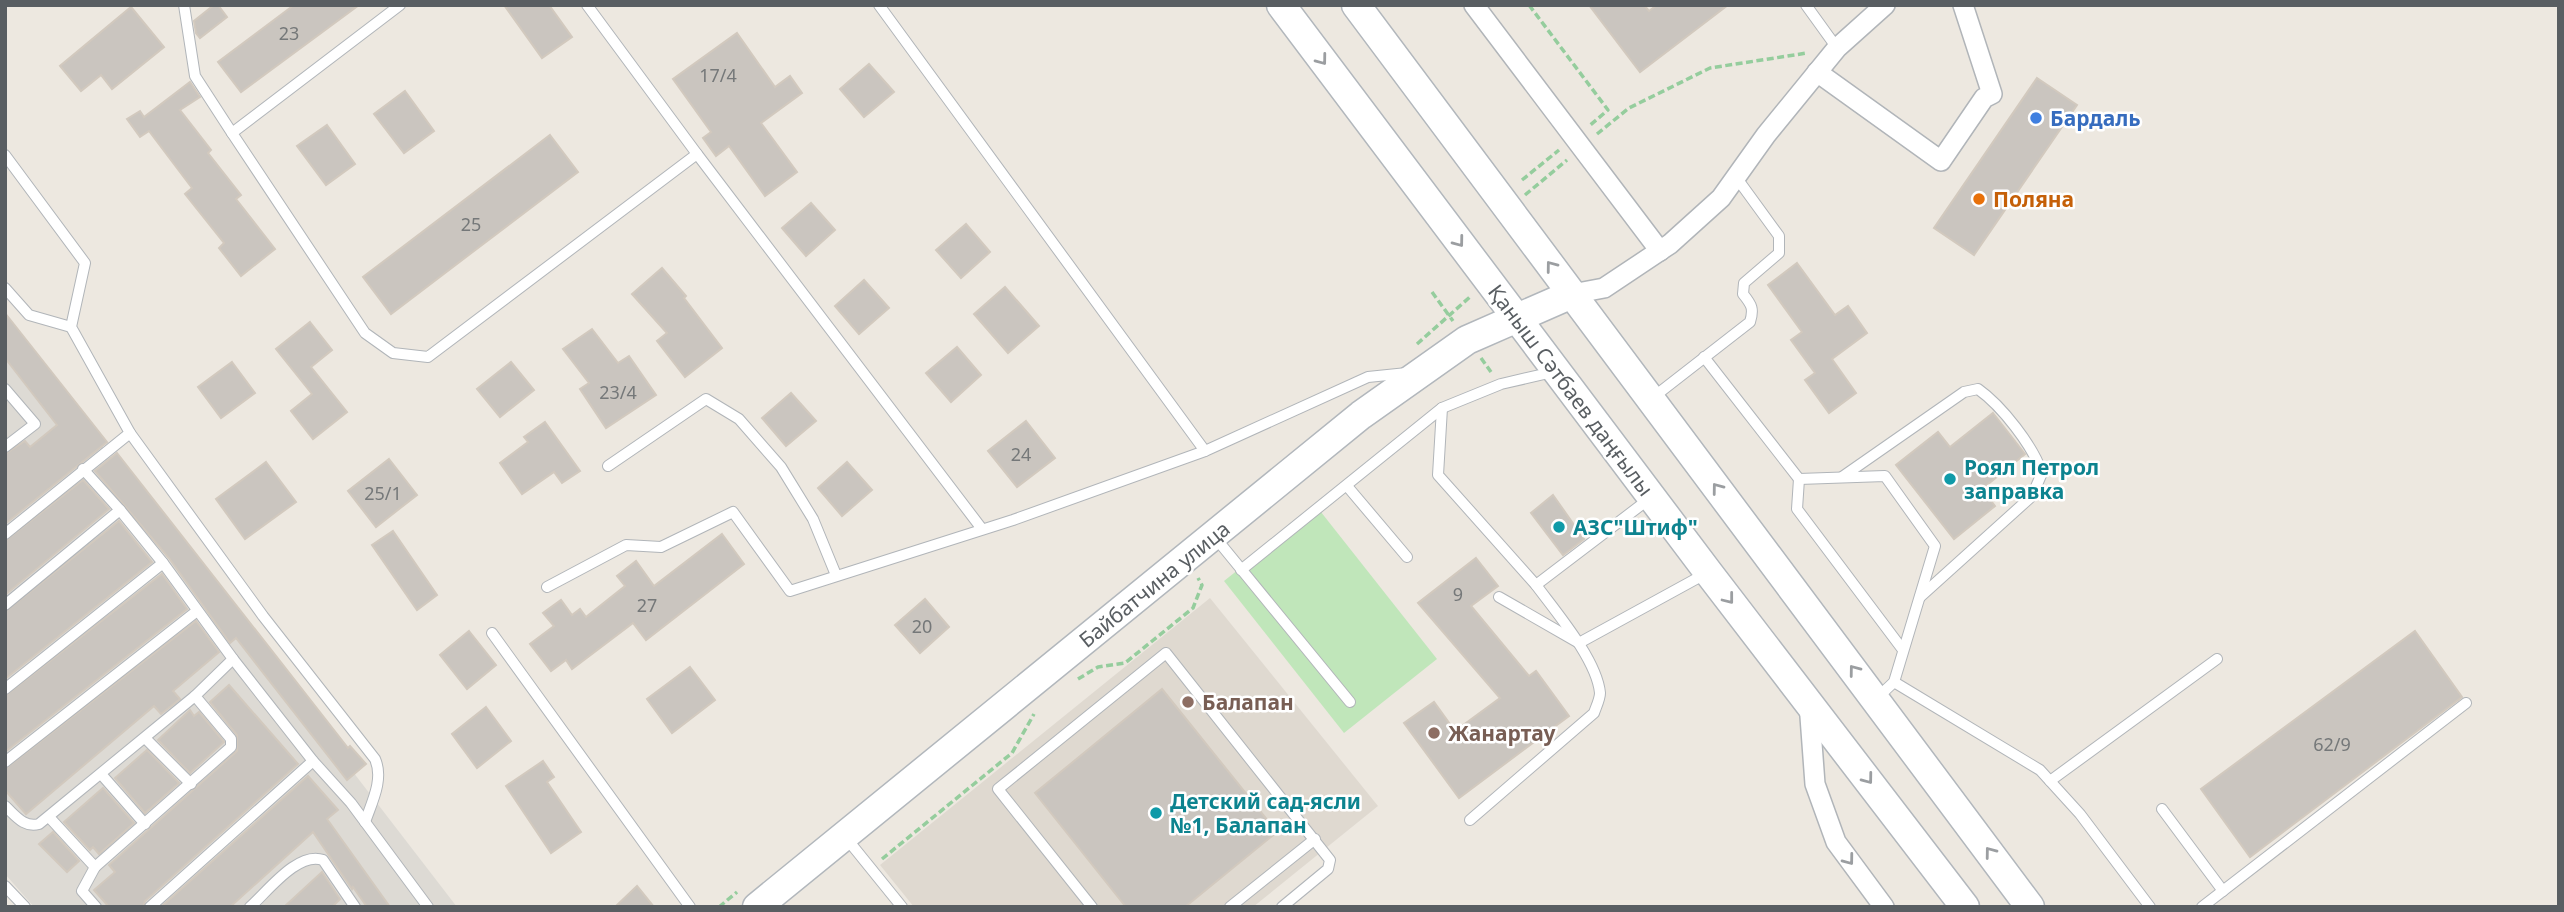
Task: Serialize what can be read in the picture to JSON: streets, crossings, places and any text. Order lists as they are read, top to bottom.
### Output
{
  "streets": {
    "main road": ["Қаныш Сәтбаев даңғылы", "Байбатчина улица"]
  },
  "crossings": [
    ["Қаныш Сәтбаев даңғылы", "Байбатчина улица"]
  ],
  "places": [
    "Бардаль",
    "Поляна",
    "Роял Петрол заправка",
    "АЗС\"Штиф\"",
    "Балапан",
    "Жанартау",
    "Детский сад-ясли №1, Балапан"
  ],
  "house_numbers": [
    "23",
    "17/4",
    "25",
    "23/4",
    "24",
    "25/1",
    "9",
    "27",
    "20",
    "62/9"
  ]
}
